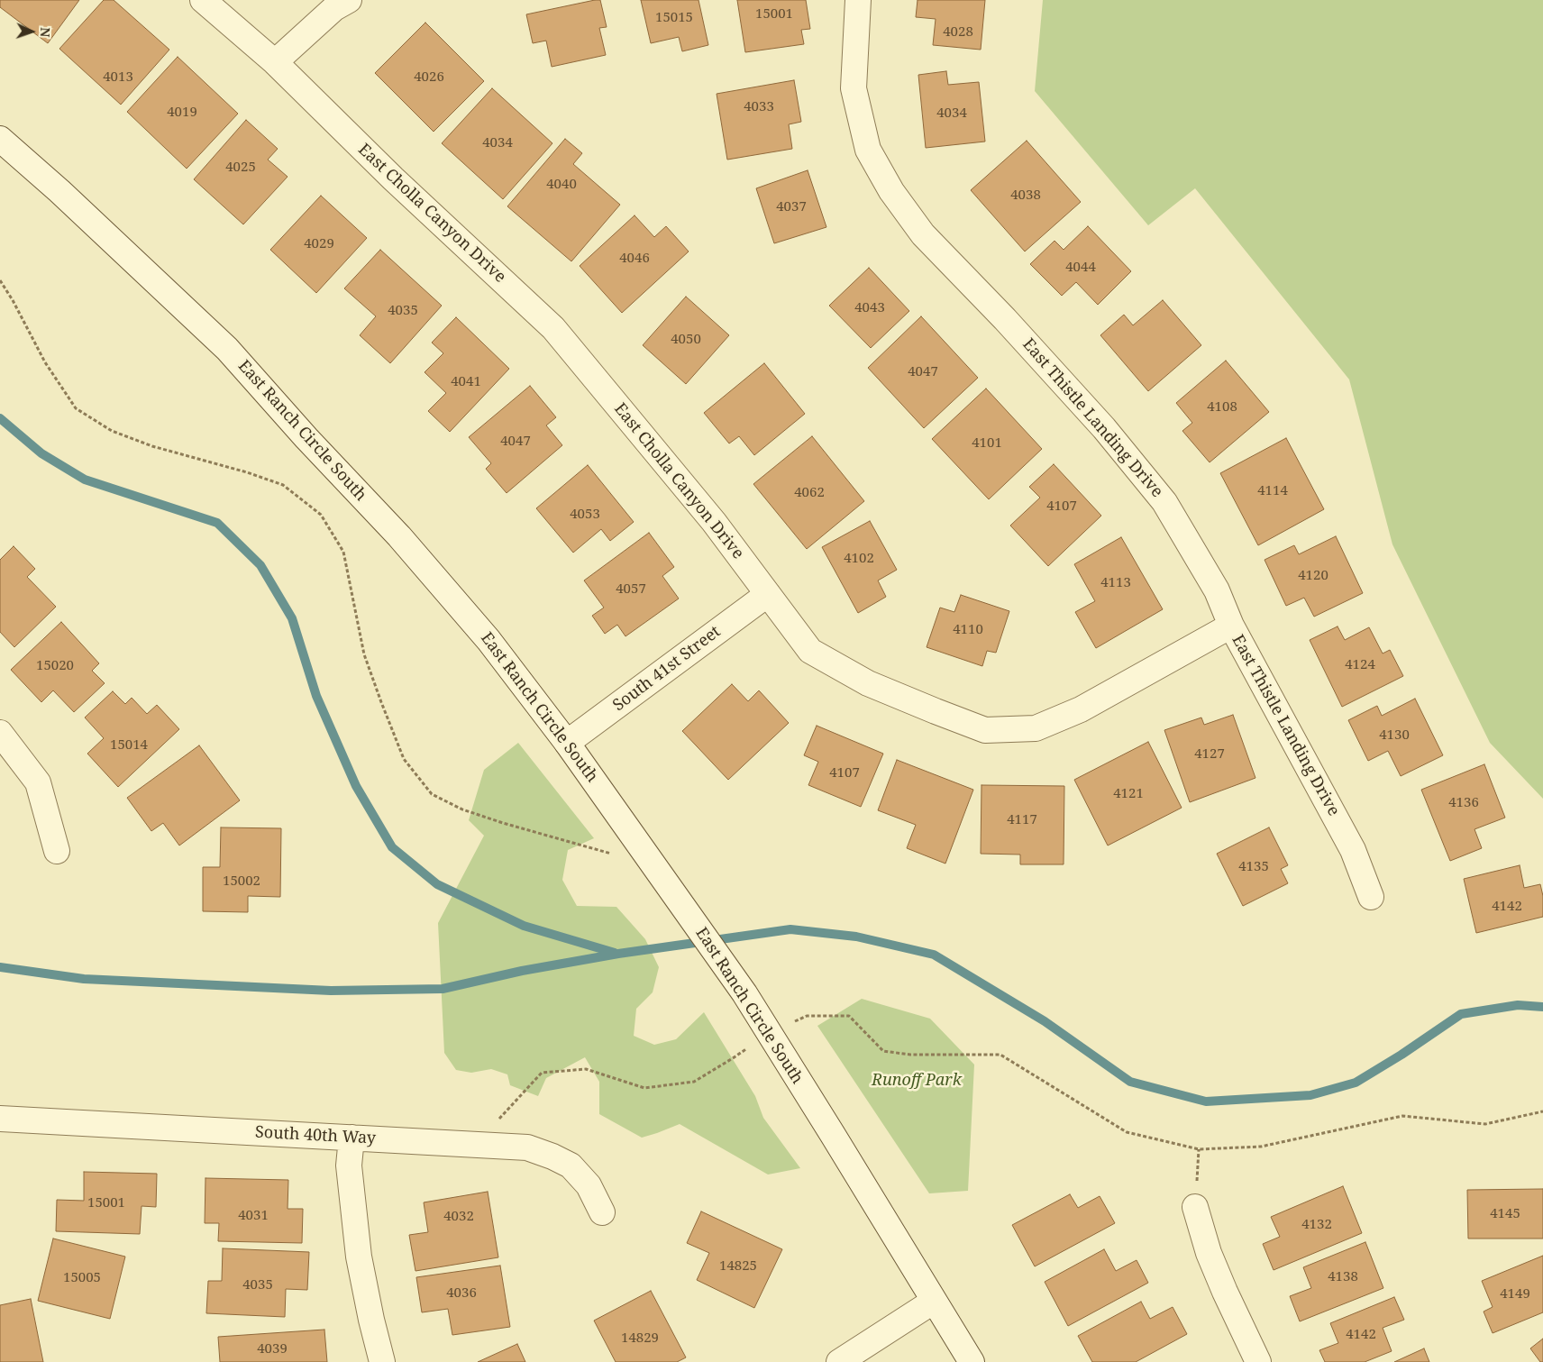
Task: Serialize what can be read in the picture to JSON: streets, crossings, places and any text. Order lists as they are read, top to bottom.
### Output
{
  "streets": {
    "street": [
      "East Cholla Canyon Drive",
      "East Thistle Landing Drive",
      "East Ranch Circle South",
      "South 41st Street",
      "South 40th Way"
    ]
  },
  "crossings": [
    ["East Cholla Canyon Drive", "East Thistle Landing Drive"],
    ["East Cholla Canyon Drive", "South 41st Street"],
    ["East Ranch Circle South", "South 41st Street"]
  ],
  "parks": ["Runoff Park"],
  "house_numbers": [
    "15001",
    "15015",
    "4028",
    "4013",
    "4026",
    "4033",
    "4019",
    "4034",
    "4034",
    "4025",
    "4040",
    "4038",
    "4037",
    "4029",
    "4046",
    "4044",
    "4043",
    "4035",
    "4050",
    "4047",
    "4041",
    "4108",
    "4047",
    "4101",
    "4114",
    "4062",
    "4107",
    "4053",
    "4102",
    "4120",
    "4113",
    "4057",
    "4110",
    "4124",
    "15020",
    "4130",
    "15014",
    "4127",
    "4107",
    "4121",
    "4136",
    "4117",
    "4135",
    "15002",
    "4142",
    "15001",
    "4145",
    "4031",
    "4032",
    "4132",
    "14825",
    "4138",
    "15005",
    "4035",
    "4036",
    "4149",
    "4142",
    "14829",
    "4039"
  ],
  "north": "right"
}
